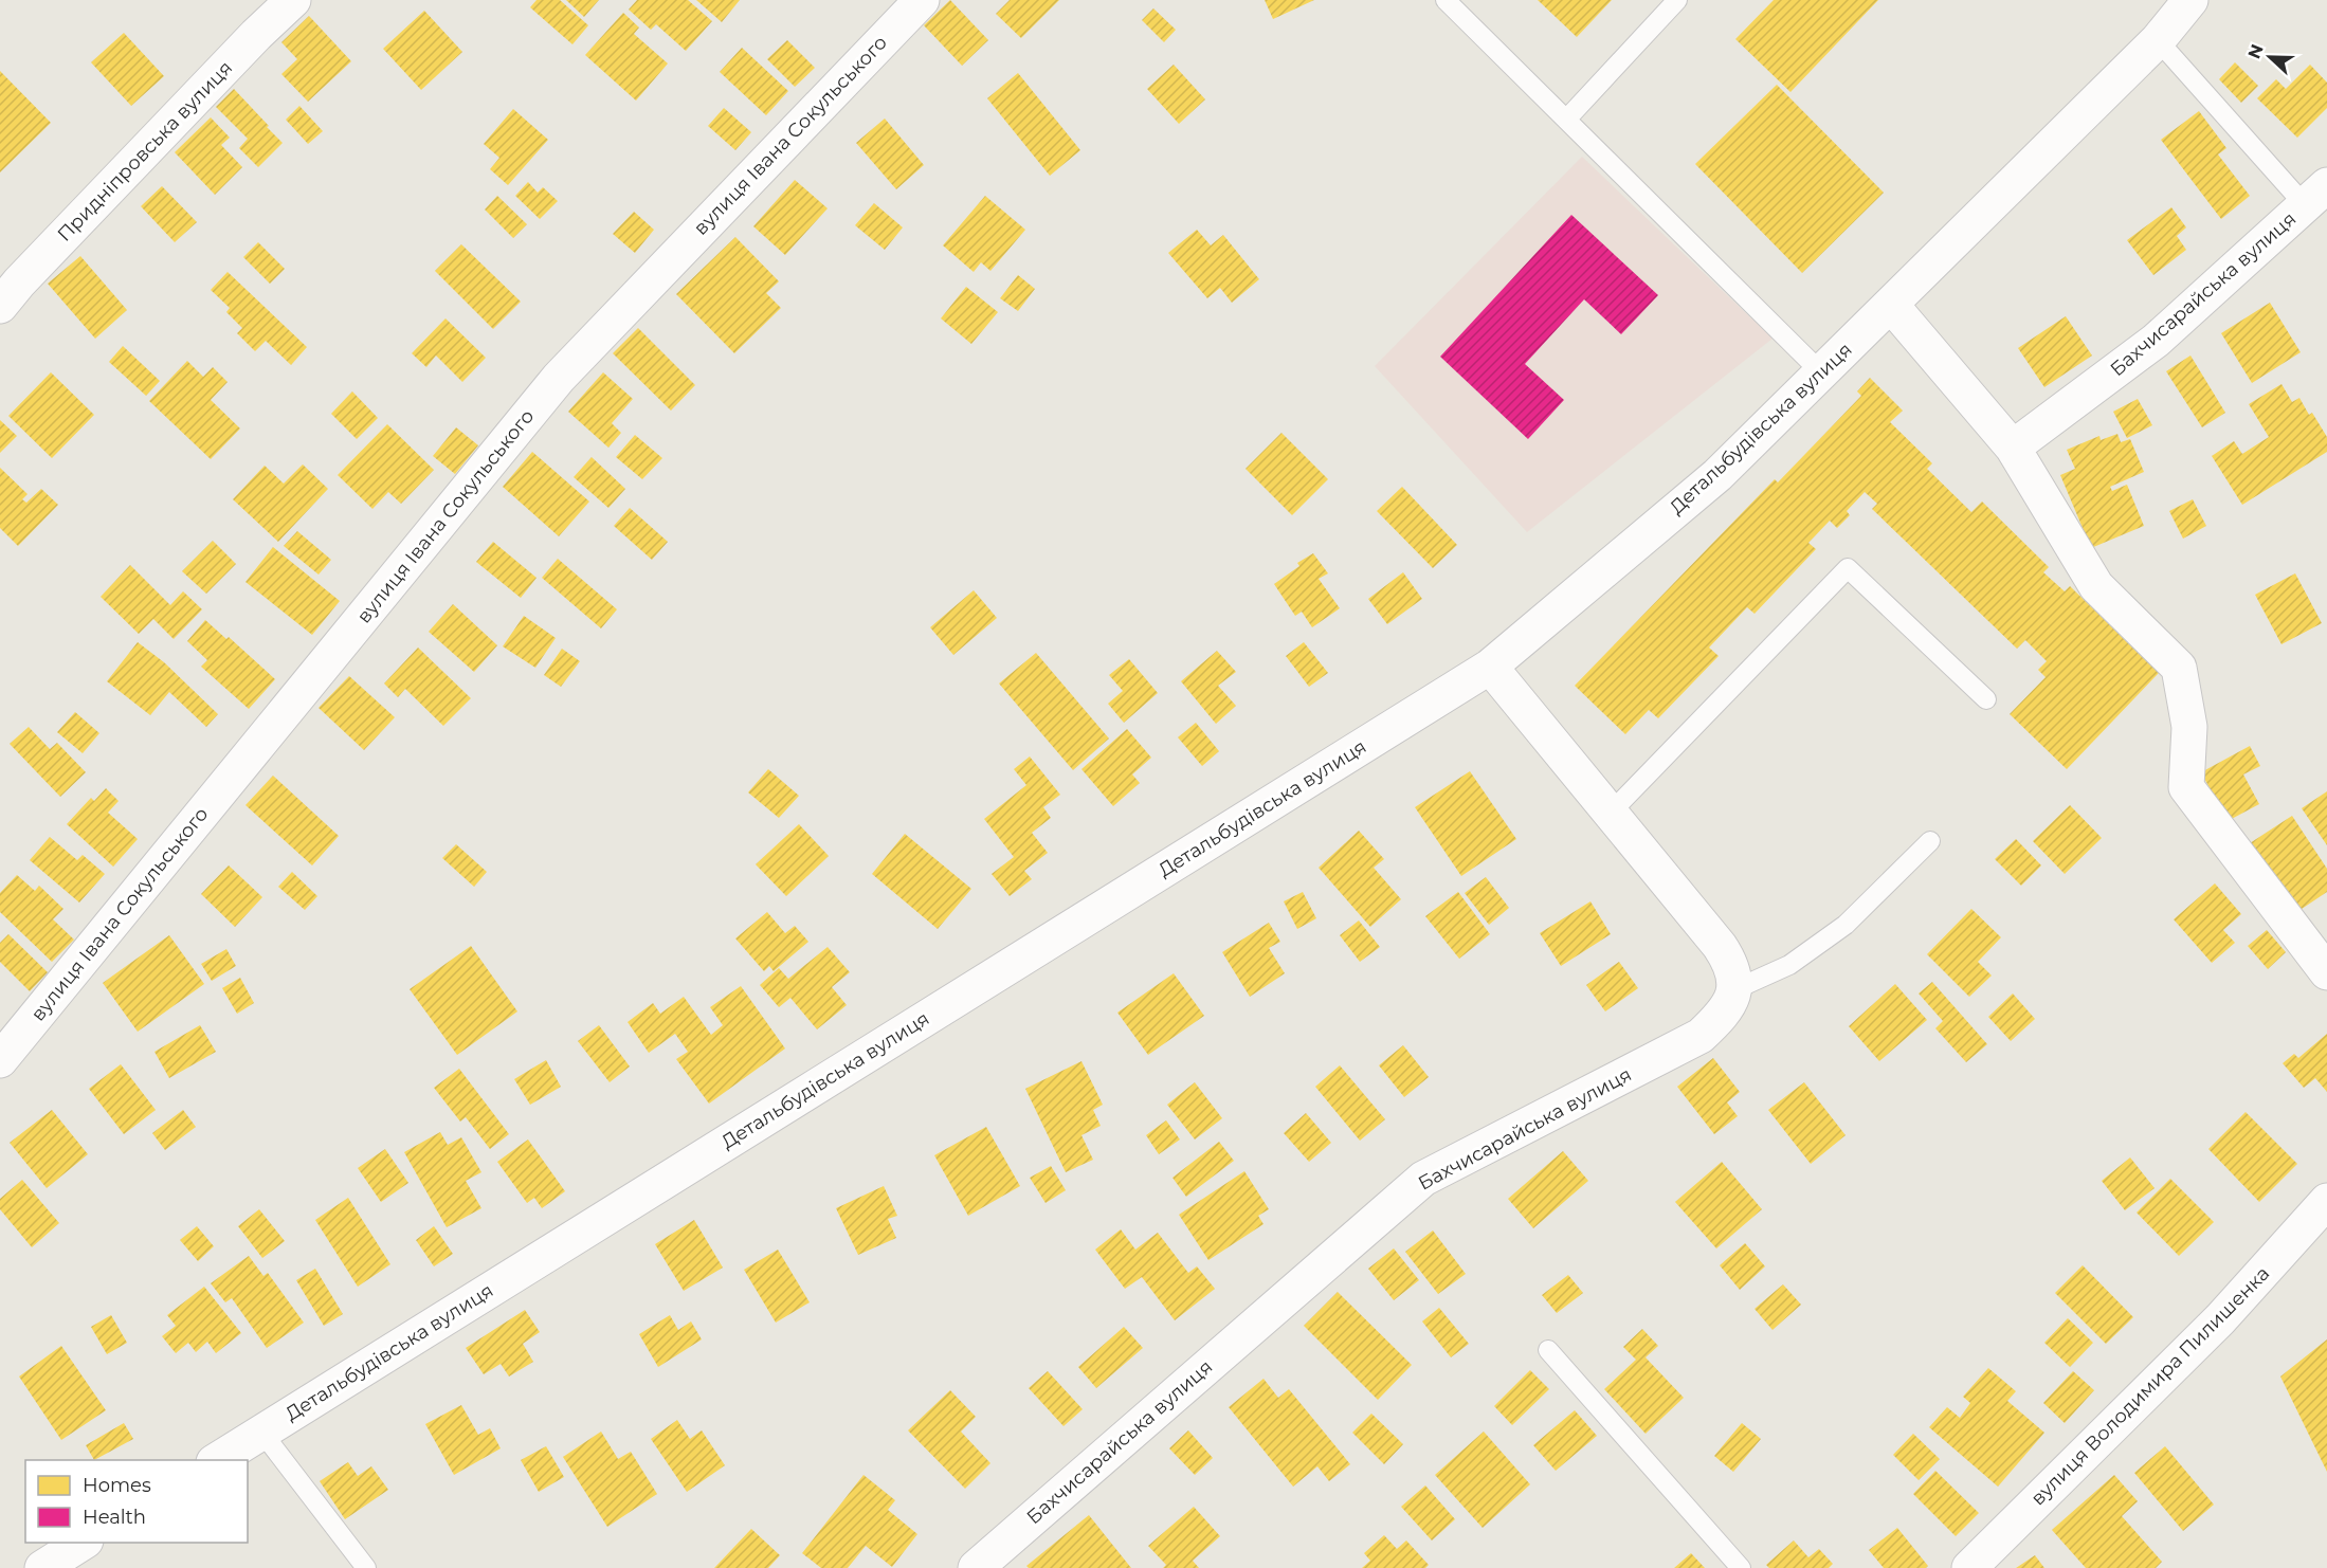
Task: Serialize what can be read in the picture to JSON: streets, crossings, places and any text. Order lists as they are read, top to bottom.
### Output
{
  "streets": {
    "street": [
      "вулиця Івана Сокульського",
      "Придніпровська вулиця",
      "Бахчисарайська вулиця",
      "Детальбудівська вулиця",
      "вулиця Володимира Пилишенка"
    ]
  },
  "legend": ["Homes", "Health"],
  "north": "left"
}
